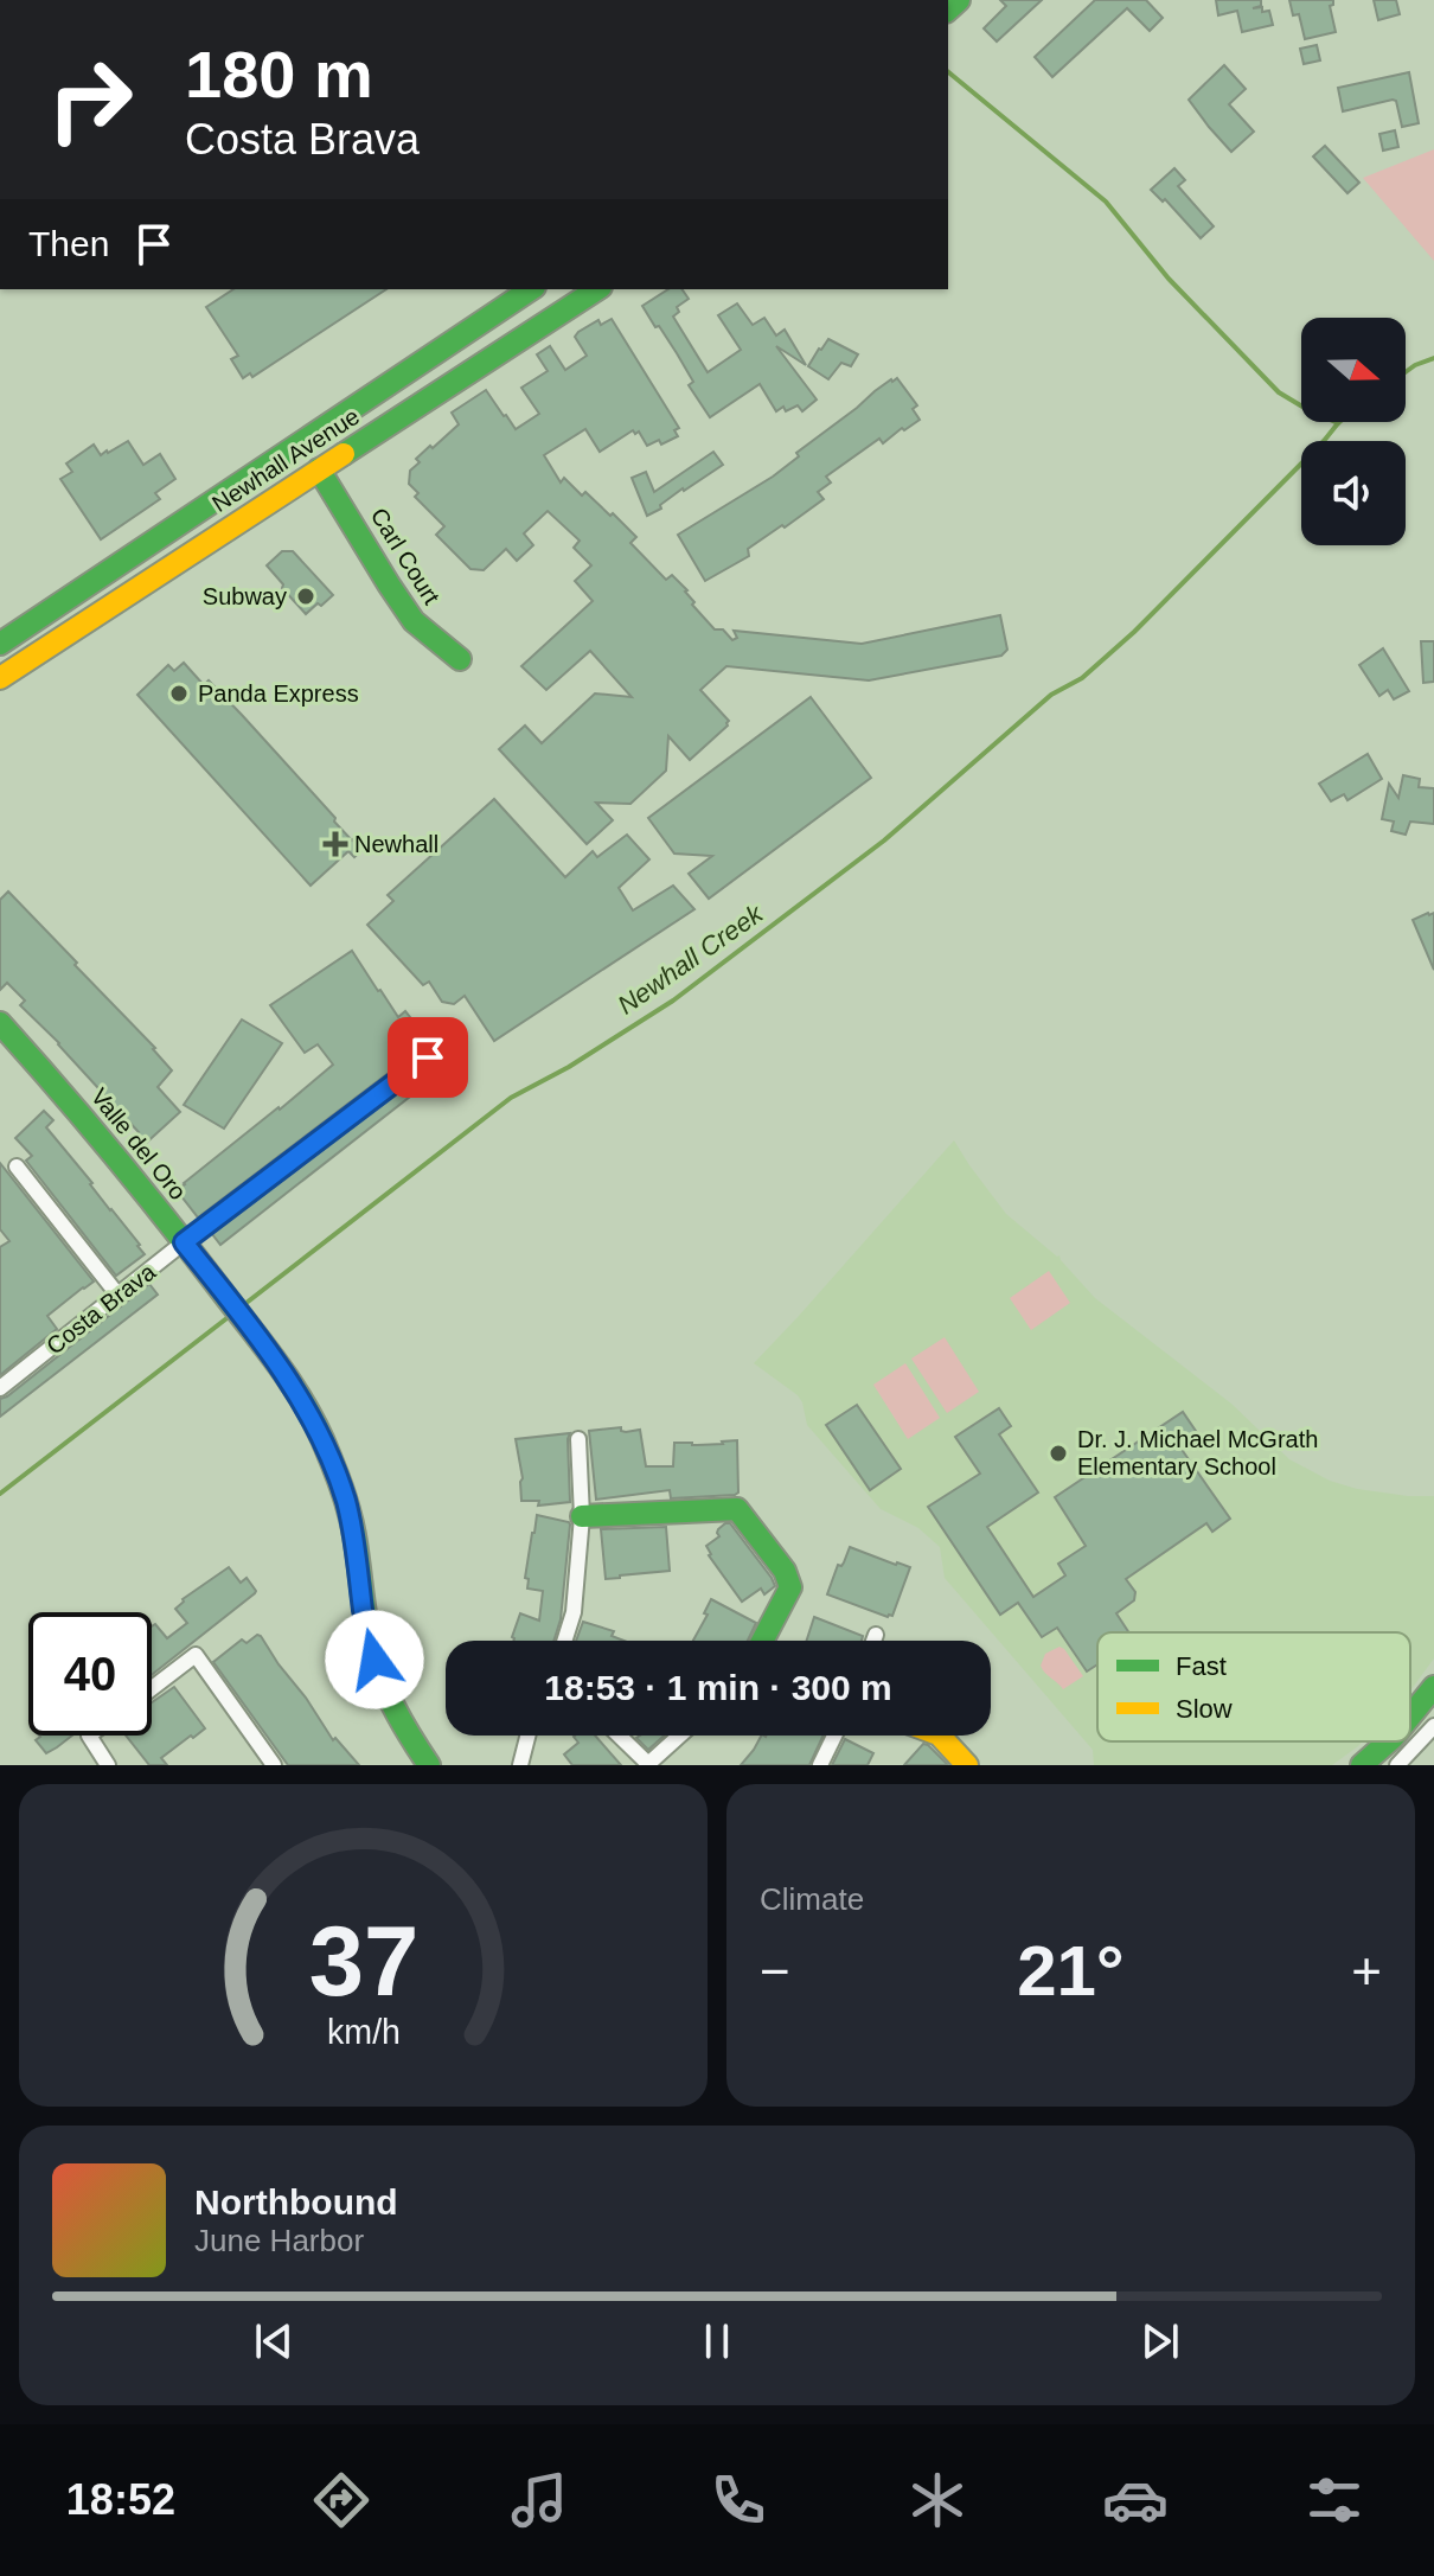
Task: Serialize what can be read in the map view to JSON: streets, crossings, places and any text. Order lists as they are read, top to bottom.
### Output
{
  "streets": {
    "street": [
      "Newhall Avenue",
      "Carl Court",
      "Valle del Oro",
      "Costa Brava"
    ]
  },
  "crossings": [
    ["Newhall Avenue", "Carl Court"],
    ["Valle del Oro", "Costa Brava"]
  ],
  "water": ["Newhall Creek"],
  "places": {
    "other": ["Subway", "Panda Express", "Dr. J. Michael McGrath Elementary School"],
    "health": ["Newhall"]
  },
  "legend": ["Fast", "Slow"],
  "north": "right",
  "page": {
    "turn": ["180 m", "Costa Brava"],
    "then": "Then",
    "limit": "40",
    "trip": "18:53 · 1 min · 300 m",
    "tile": "Climate",
    "heat": ["−", "21°", "+"],
    "song": ["Northbound", "June Harbor"],
    "tabs": "18:52",
    "gauge": ["37", "km/h"]
  }
}
